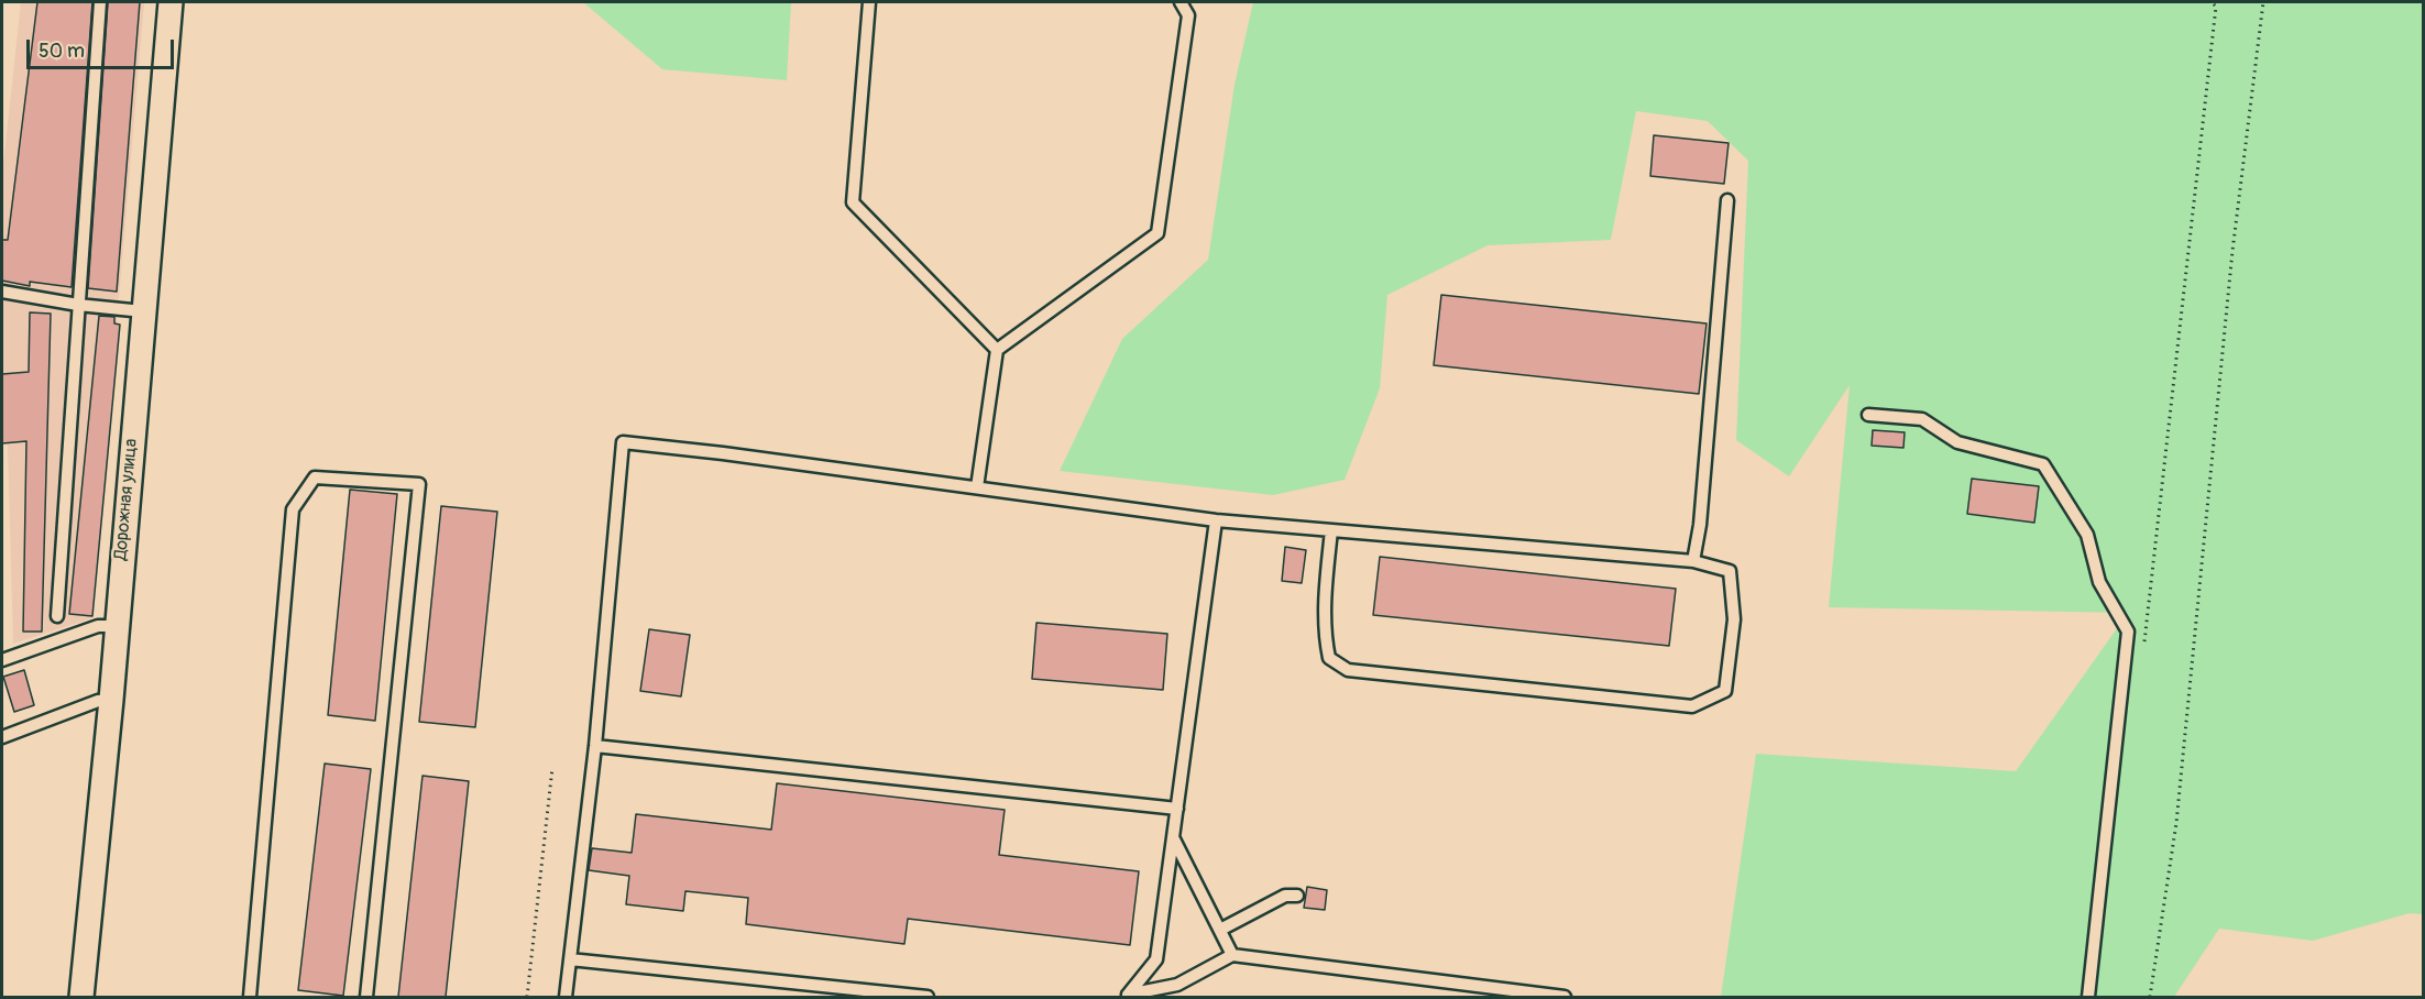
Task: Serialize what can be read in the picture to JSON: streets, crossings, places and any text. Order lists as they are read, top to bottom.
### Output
{
  "streets": {
    "street": ["Дорожная улица"]
  },
  "scale_bar": "50 m"
}
